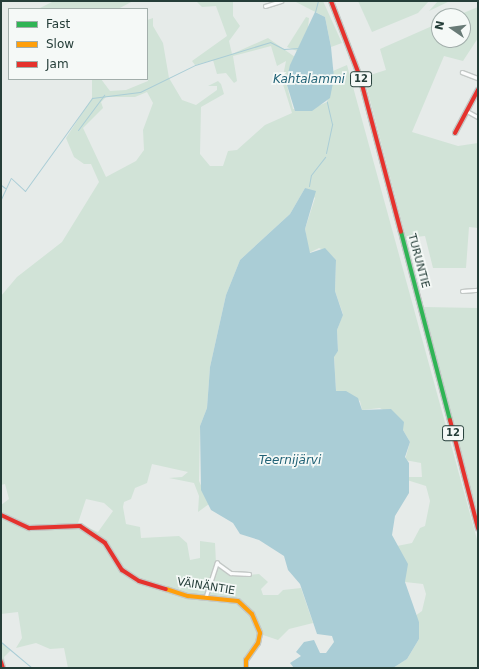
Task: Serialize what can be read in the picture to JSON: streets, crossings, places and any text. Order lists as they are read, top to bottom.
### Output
{
  "streets": {
    "main road": ["12", "TURUNTIE", "VÄINÄNTIE"]
  },
  "water": ["Kahtalammi", "Teernijärvi"],
  "legend": ["Fast", "Slow", "Jam"],
  "north": "left"
}
